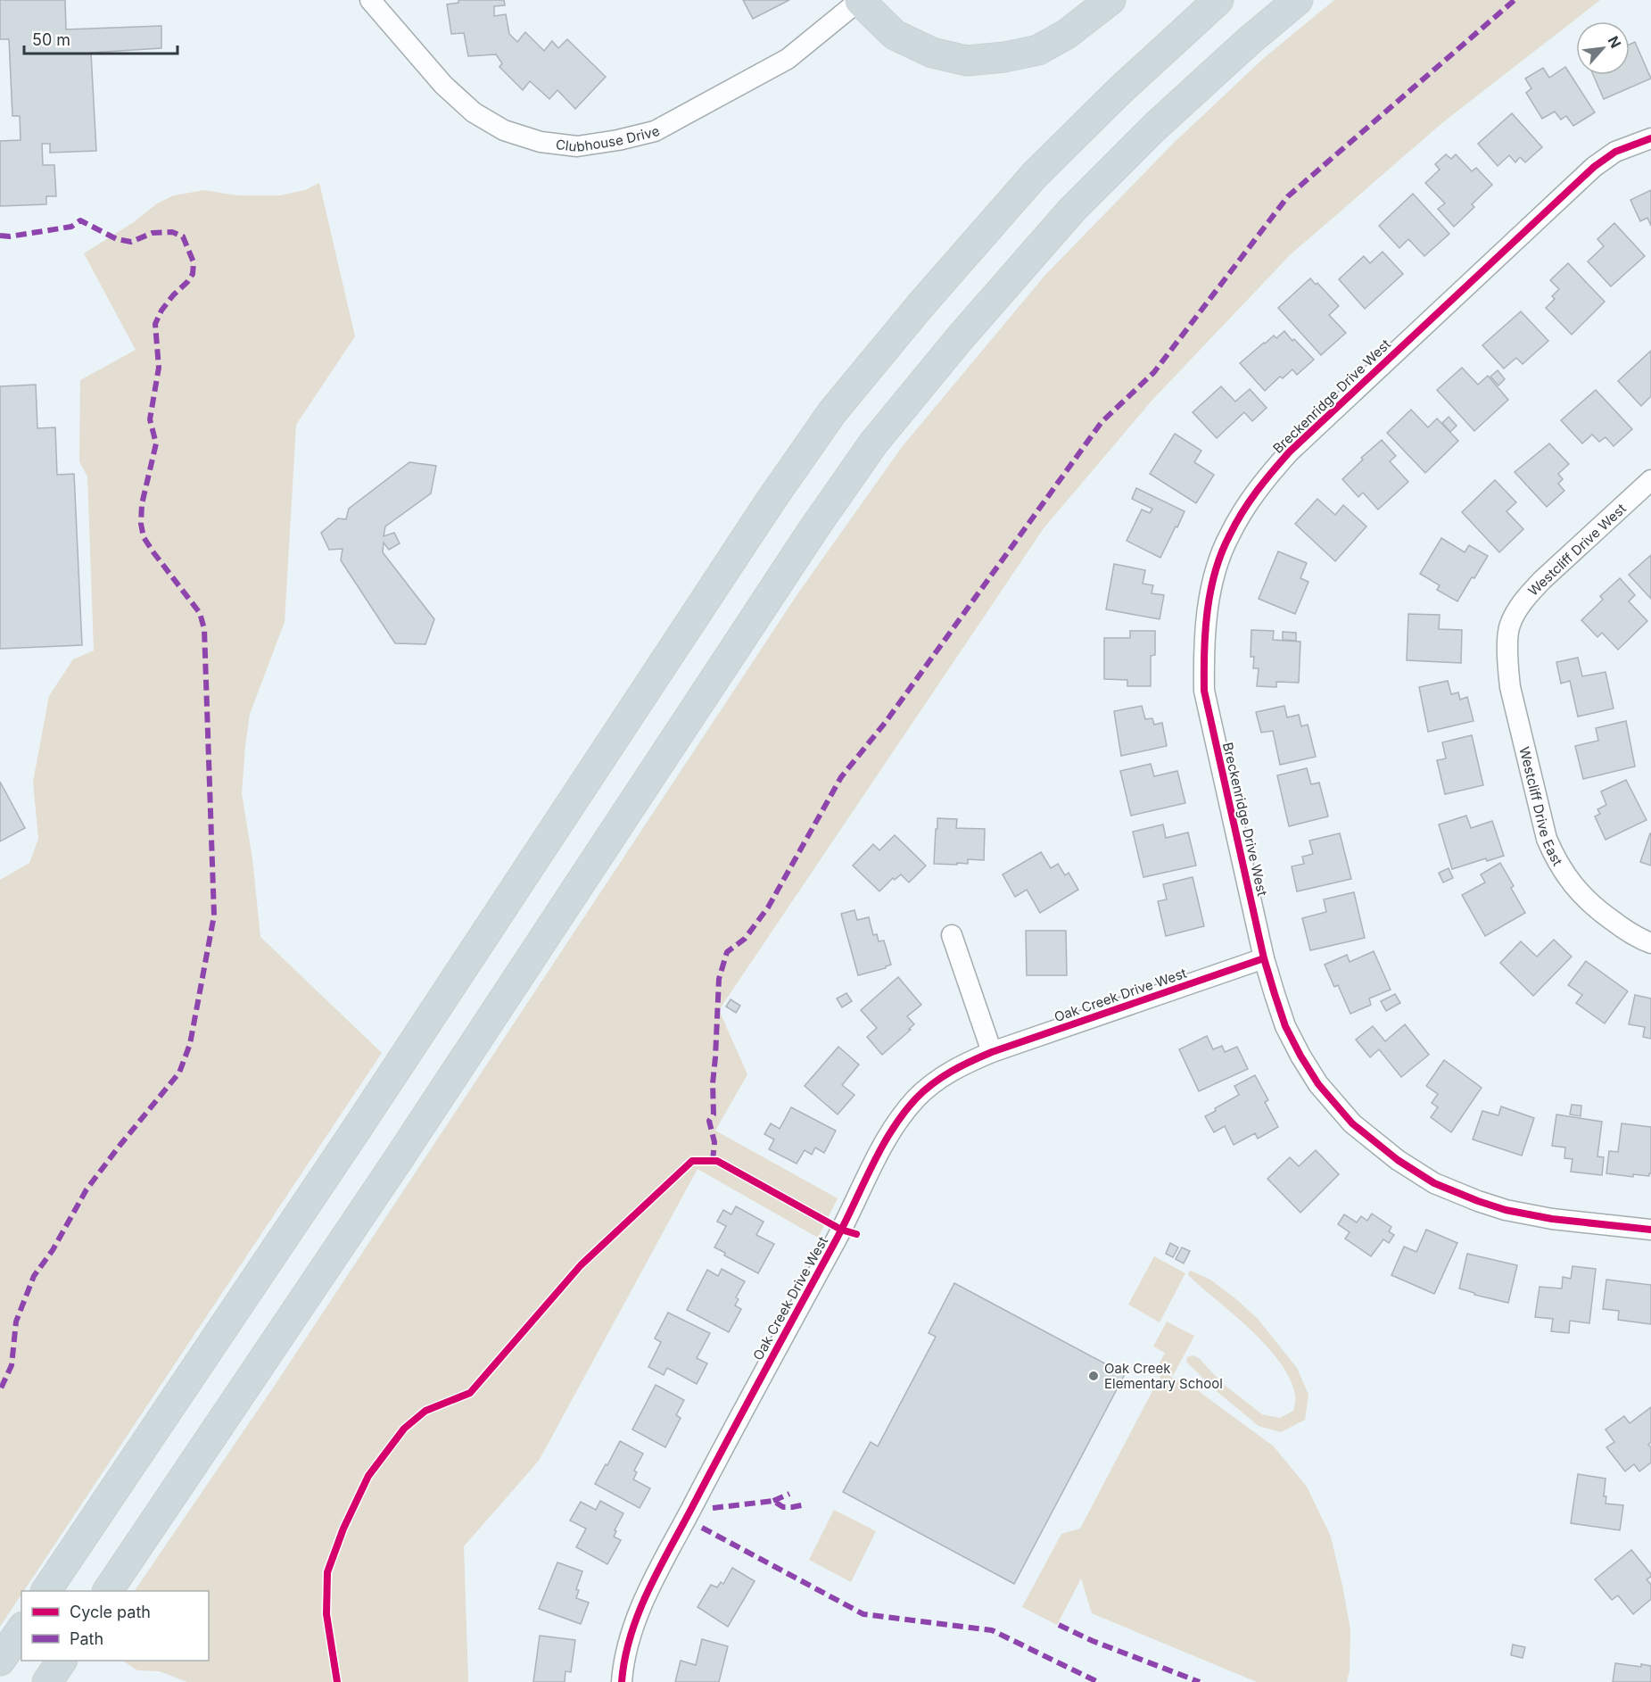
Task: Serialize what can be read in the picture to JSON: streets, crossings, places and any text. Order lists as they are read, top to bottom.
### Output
{
  "streets": {
    "street": [
      "Clubhouse Drive",
      "Breckenridge Drive West",
      "Westcliff Drive West",
      "Westcliff Drive East",
      "Oak Creek Drive West"
    ]
  },
  "crossings": [
    ["Breckenridge Drive West", "Oak Creek Drive West"],
    ["Westcliff Drive West", "Westcliff Drive East"]
  ],
  "places": ["Oak Creek Elementary School"],
  "legend": ["Cycle path", "Path"],
  "scale_bar": "50 m",
  "north": "top right"
}
